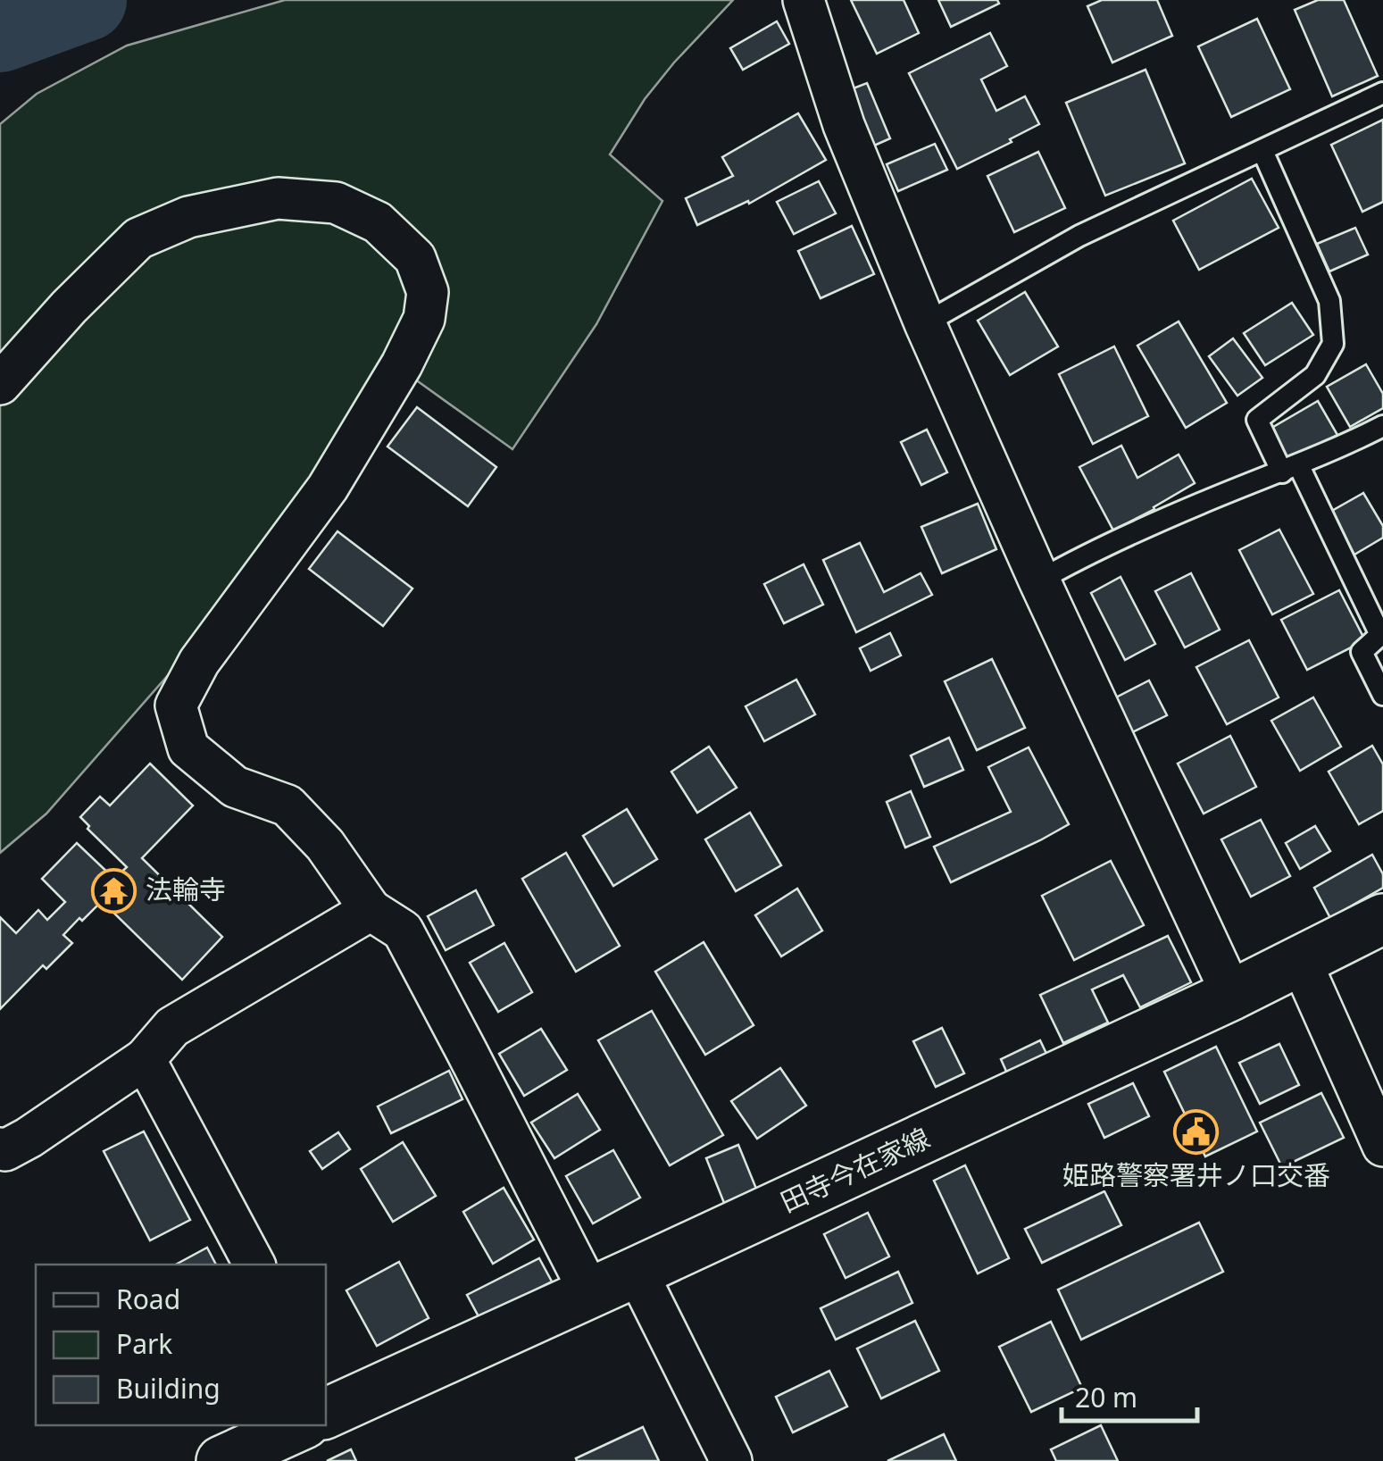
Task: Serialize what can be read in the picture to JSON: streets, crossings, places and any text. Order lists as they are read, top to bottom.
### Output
{
  "streets": {
    "main road": ["田寺今在家線"]
  },
  "places": {
    "temple": ["法輪寺"],
    "public building": ["姫路警察署井ノ口交番"]
  },
  "legend": ["Road", "Park", "Building"],
  "scale_bar": "20 m"
}
